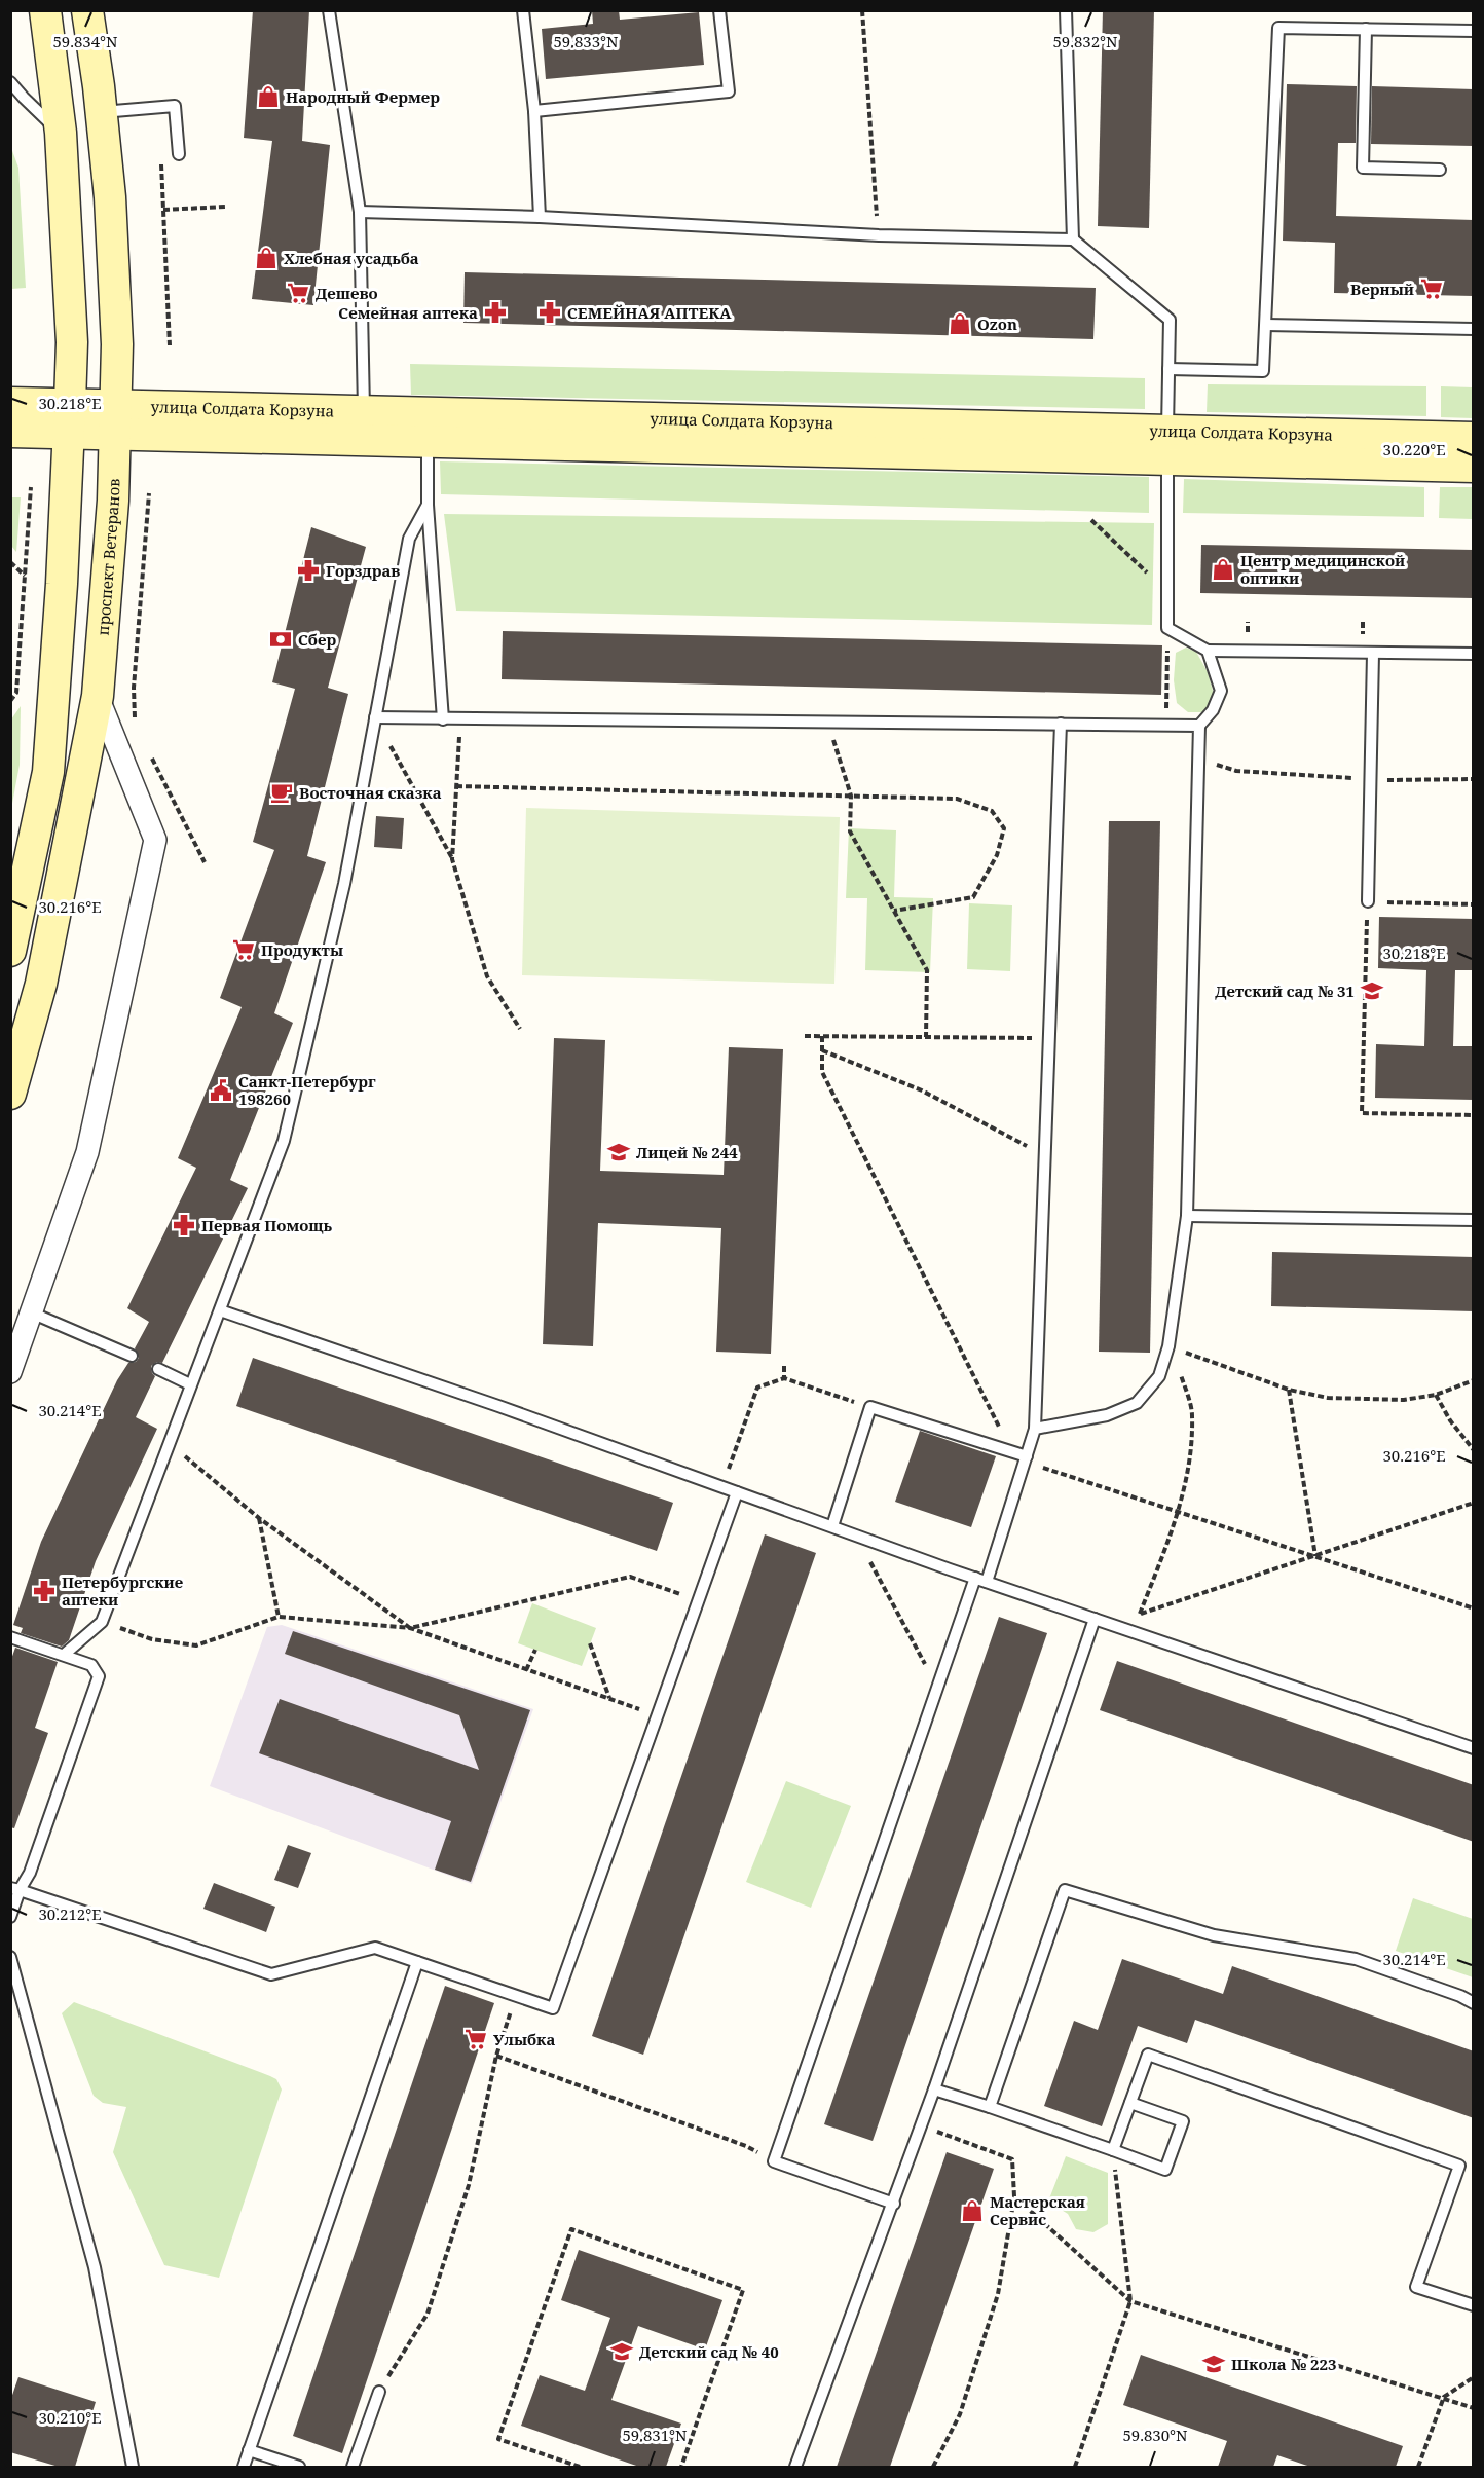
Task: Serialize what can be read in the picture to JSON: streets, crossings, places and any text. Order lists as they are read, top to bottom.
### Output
{
  "streets": {
    "main road": ["улица Солдата Корзуна", "проспект Ветеранов"]
  },
  "crossings": [
    ["улица Солдата Корзуна", "проспект Ветеранов"]
  ],
  "places": {
    "shop": [
      "Народный Фермер",
      "Хлебная усадьба",
      "Ozon",
      "Центр медицинской оптики",
      "Мастерская Сервис"
    ],
    "supermarket": [
      "Верный",
      "Дешево",
      "Продукты",
      "Улыбка"
    ],
    "pharmacy": [
      "Семейная аптека",
      "СЕМЕЙНАЯ АПТЕКА",
      "Горздрав",
      "Первая Помощь",
      "Петербургские аптеки"
    ],
    "bank": ["Сбер"],
    "cafe": ["Восточная сказка"],
    "school or university": [
      "Детский сад № 31",
      "Лицей № 244",
      "Детский сад № 40",
      "Школа № 223"
    ],
    "public building": ["Санкт-Петербург 198260"]
  },
  "coordinates": [
    "59.834°N",
    "59.833°N",
    "59.832°N",
    "30.218°E",
    "30.220°E",
    "30.216°E",
    "30.214°E",
    "30.212°E",
    "30.210°E",
    "59.831°N",
    "59.830°N"
  ]
}
